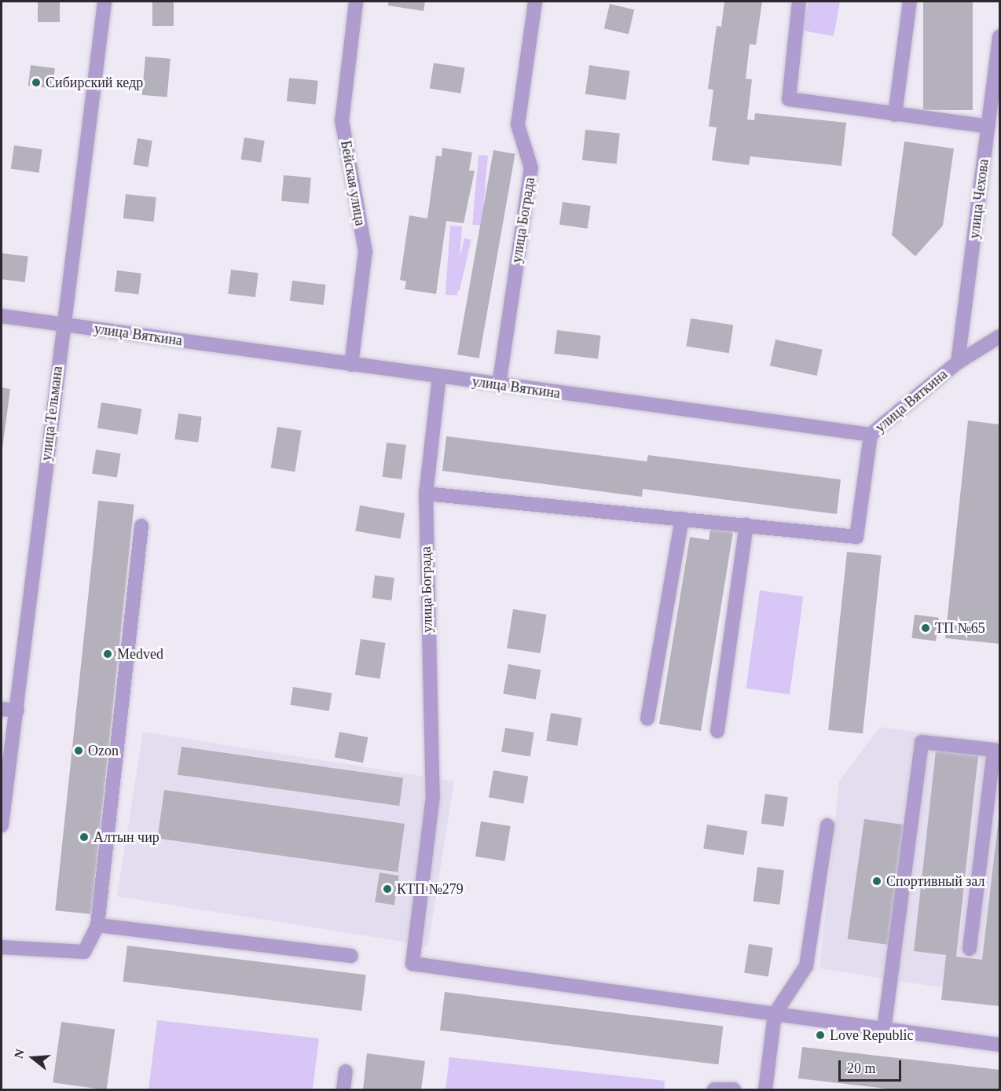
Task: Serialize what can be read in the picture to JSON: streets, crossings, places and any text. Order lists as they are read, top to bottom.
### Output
{
  "streets": {
    "street": [
      "Бейская улица",
      "улица Чехова",
      "улица Бограда",
      "улица Вяткина",
      "улица Тельмана"
    ]
  },
  "crossings": [
    ["Бейская улица", "улица Вяткина"],
    ["улица Чехова", "улица Вяткина"],
    ["улица Бограда", "улица Вяткина"],
    ["улица Вяткина", "улица Тельмана"]
  ],
  "places": [
    "Сибирский кедр",
    "ТП №65",
    "Medved",
    "Ozon",
    "Алтын чир",
    "Спортивный зал",
    "КТП №279",
    "Love Republic"
  ],
  "scale_bar": "20 m",
  "north": "left"
}
